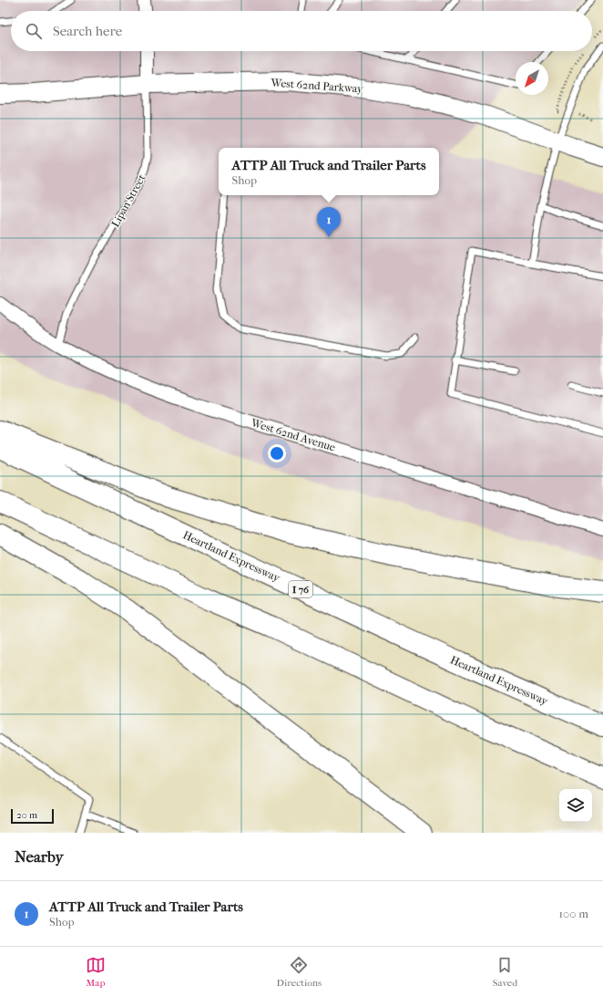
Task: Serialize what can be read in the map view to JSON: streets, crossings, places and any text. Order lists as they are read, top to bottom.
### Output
{
  "streets": {
    "highway": ["Heartland Expressway", "I 76"],
    "street": ["West 62nd Parkway", "Lipan Street", "West 62nd Avenue"]
  },
  "crossings": [
    ["West 62nd Parkway", "Lipan Street"],
    ["Lipan Street", "West 62nd Avenue"]
  ],
  "scale_bar": "20 m",
  "north": "bottom left",
  "page": {
    "search": "Search here",
    "popup": ["ATTP All Truck and Trailer Parts", "Shop"],
    "pins": "1",
    "scale": "20 m",
    "heading": "Nearby",
    "list": [
      {
        "mark": "1",
        "name": "ATTP All Truck and Trailer Parts",
        "note": "Shop",
        "value": "100 m"
      }
    ],
    "nav": ["Map", "Directions", "Saved"]
  }
}
